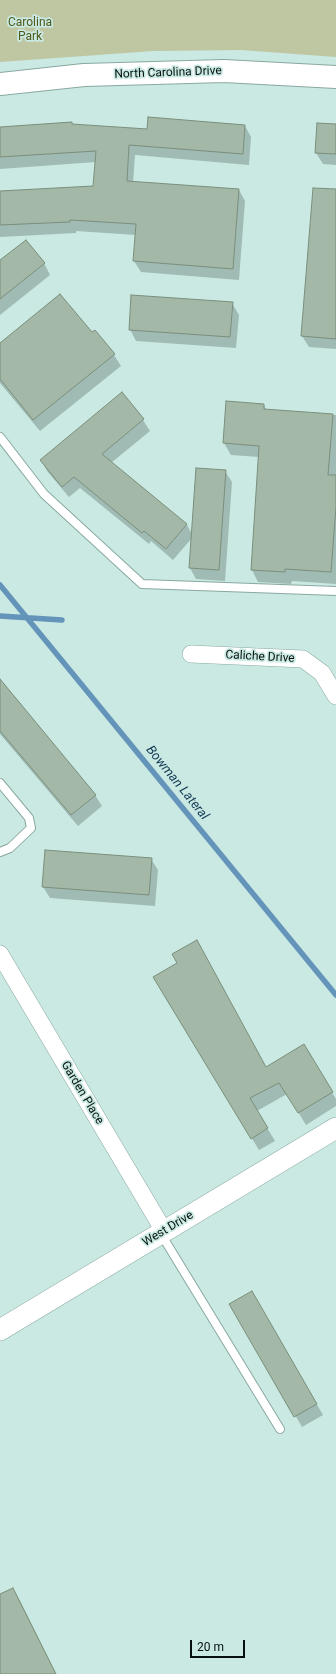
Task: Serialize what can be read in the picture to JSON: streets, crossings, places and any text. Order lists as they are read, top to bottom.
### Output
{
  "streets": {
    "main road": ["North Carolina Drive"],
    "street": ["Caliche Drive", "Garden Place", "West Drive"]
  },
  "crossings": [
    ["Garden Place", "West Drive"]
  ],
  "water": ["Bowman Lateral"],
  "parks": ["Carolina Park"],
  "scale_bar": "20 m"
}
